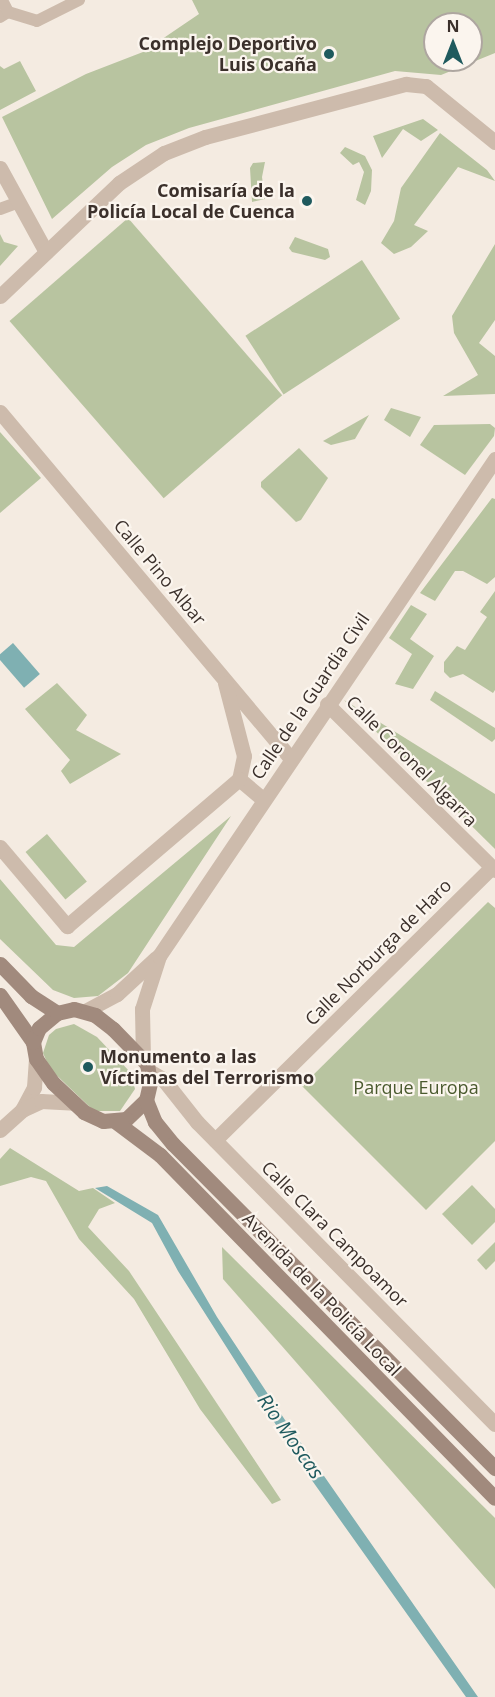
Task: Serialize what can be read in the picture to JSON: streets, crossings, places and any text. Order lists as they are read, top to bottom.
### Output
{
  "streets": {
    "main road": ["Avenida de la Policía Local"],
    "street": [
      "Calle Pino Albar",
      "Calle de la Guardia Civil",
      "Calle Coronel Algarra",
      "Calle Norburga de Haro",
      "Calle Clara Campoamor"
    ]
  },
  "crossings": [
    ["Calle Pino Albar", "Calle de la Guardia Civil"],
    ["Calle de la Guardia Civil", "Calle Coronel Algarra"],
    ["Calle de la Guardia Civil", "Calle Clara Campoamor"],
    ["Calle de la Guardia Civil", "Avenida de la Policía Local"],
    ["Calle Coronel Algarra", "Calle Norburga de Haro"],
    ["Calle Norburga de Haro", "Calle Clara Campoamor"],
    ["Calle Clara Campoamor", "Avenida de la Policía Local"]
  ],
  "water": ["Rio Moscas"],
  "parks": ["Parque Europa"],
  "places": ["Complejo Deportivo Luis Ocaña", "Comisaría de la Policía Local de Cuenca", "Monumento a las Víctimas del Terrorismo"],
  "north": "top"
}
